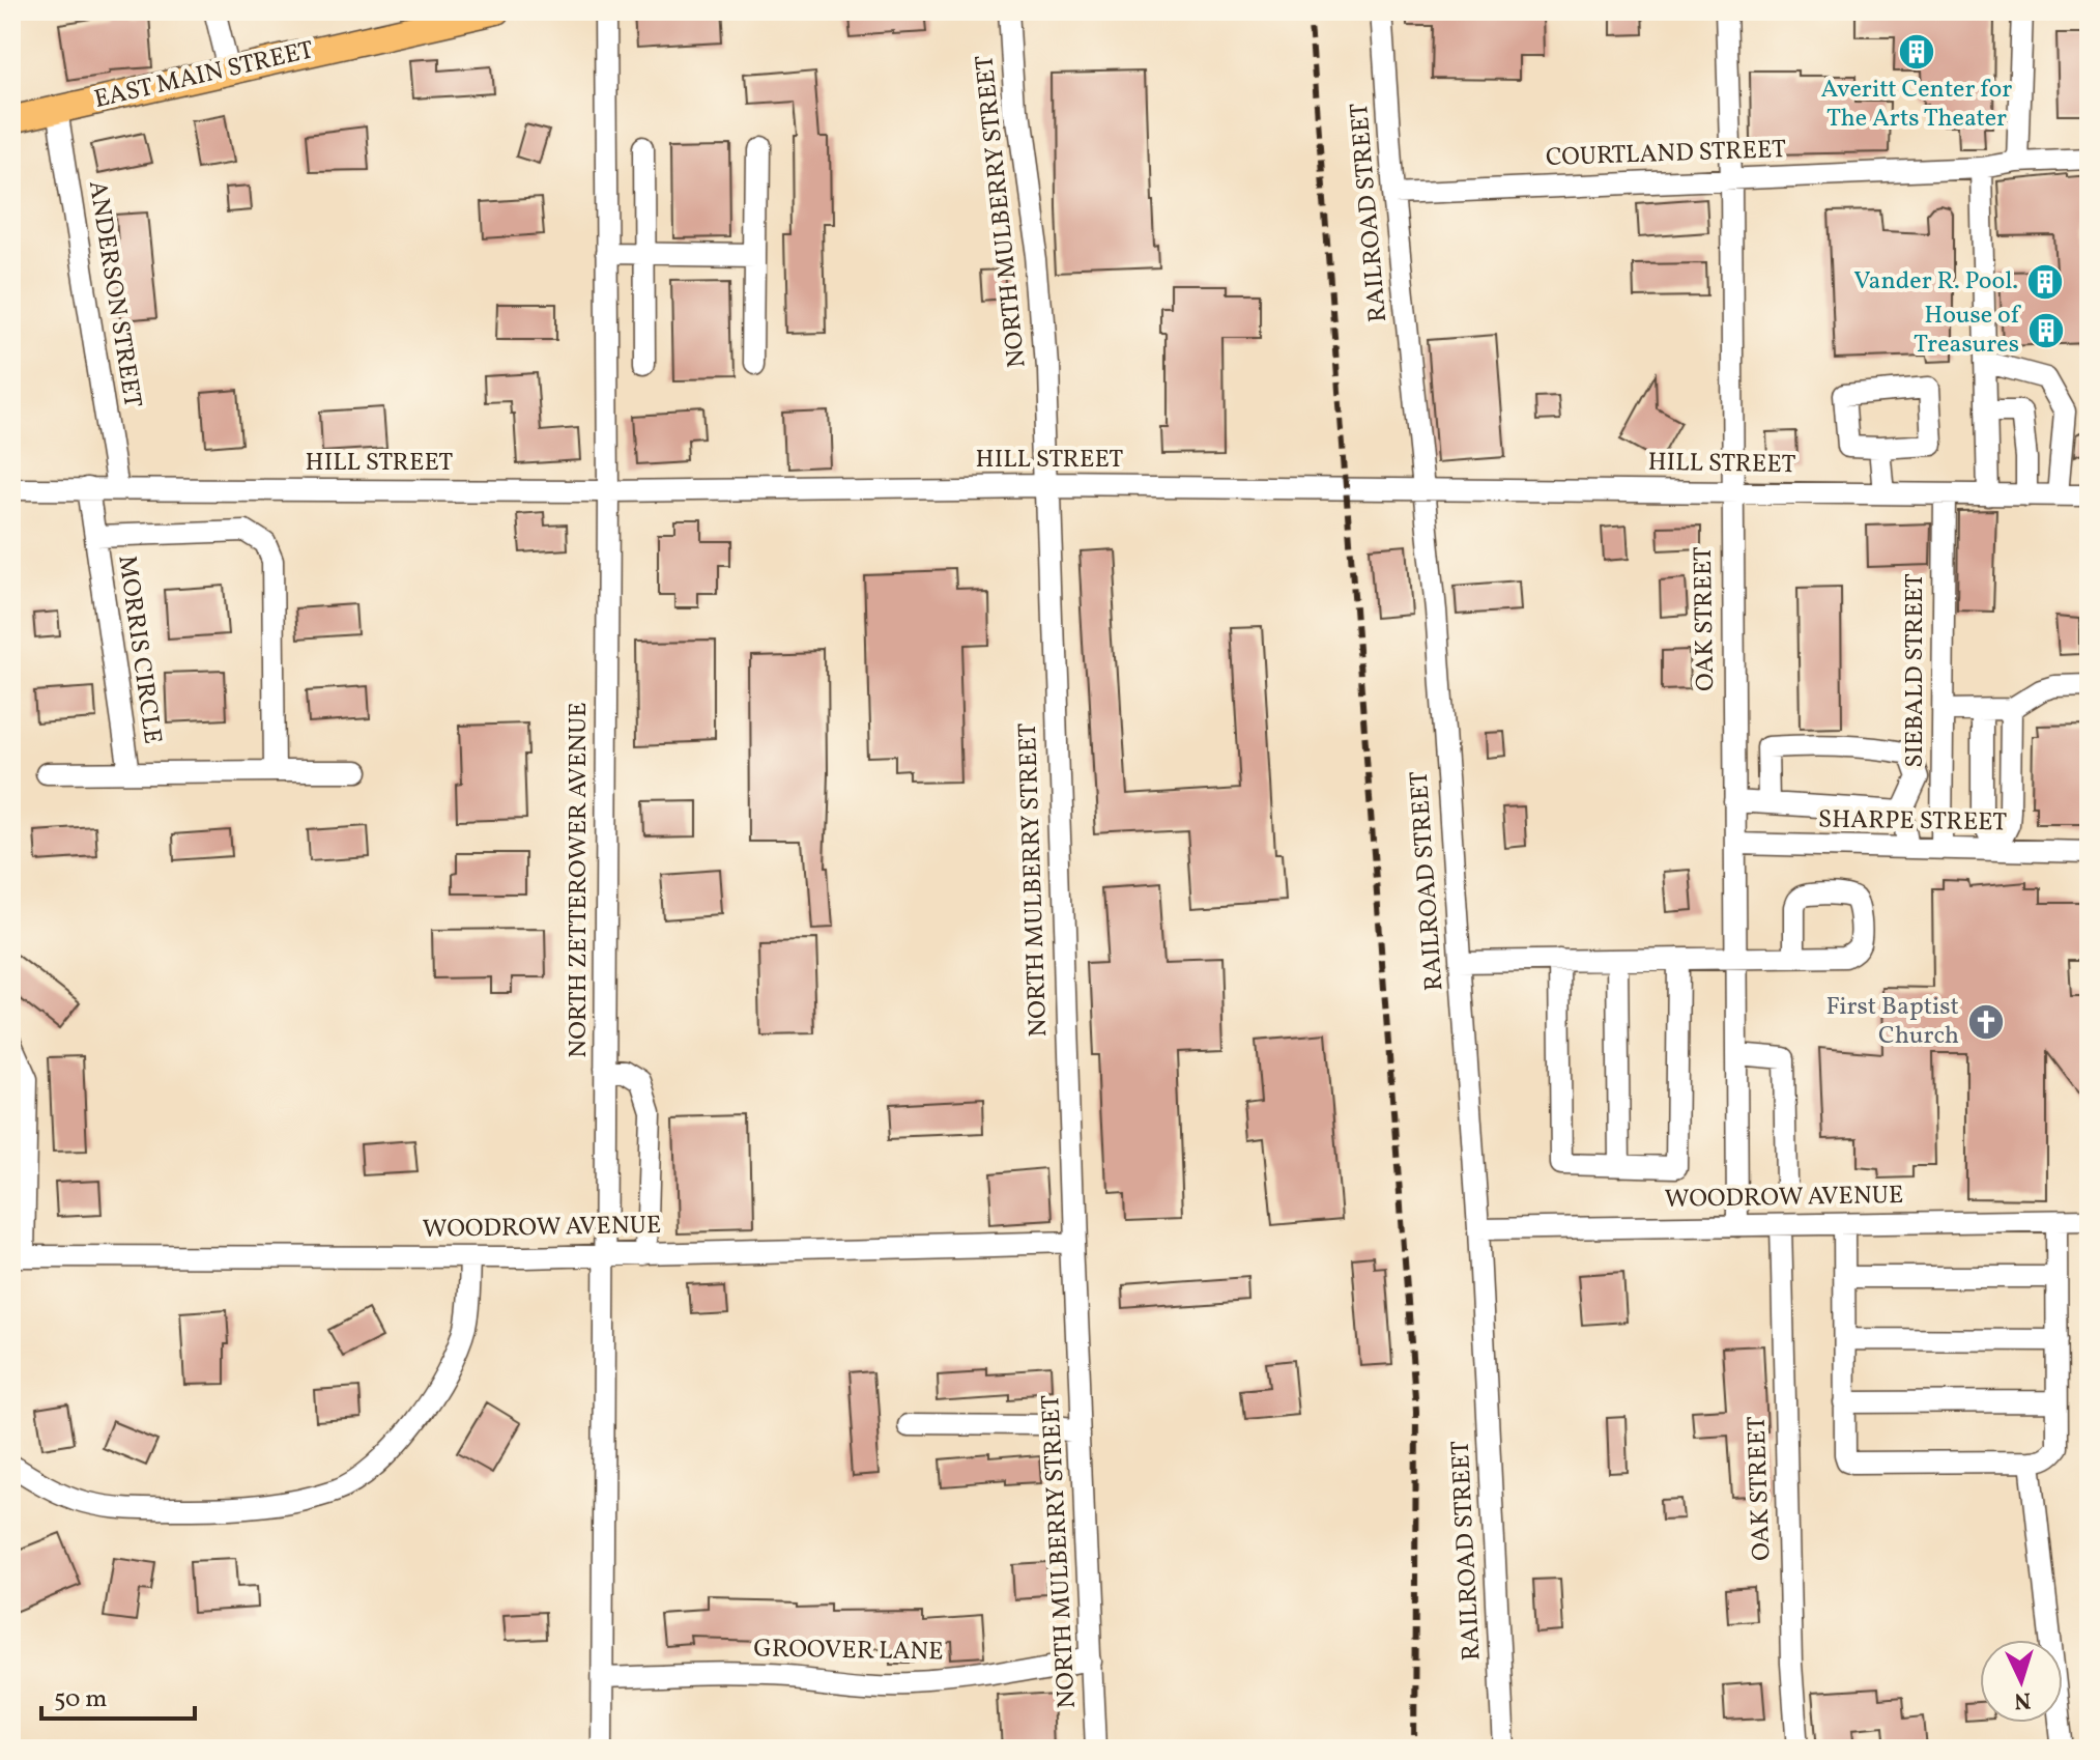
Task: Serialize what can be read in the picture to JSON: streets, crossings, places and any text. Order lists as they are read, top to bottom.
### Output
{
  "streets": {
    "main road": ["EAST MAIN STREET"],
    "street": [
      "COURTLAND STREET",
      "NORTH MULBERRY STREET",
      "RAILROAD STREET",
      "ANDERSON STREET",
      "HILL STREET",
      "OAK STREET",
      "MORRIS CIRCLE",
      "SIEBALD STREET",
      "SHARPE STREET",
      "NORTH ZETTEROWER AVENUE",
      "WOODROW AVENUE",
      "GROOVER LANE"
    ]
  },
  "crossings": [
    ["EAST MAIN STREET", "ANDERSON STREET"],
    ["COURTLAND STREET", "RAILROAD STREET"],
    ["COURTLAND STREET", "OAK STREET"],
    ["NORTH MULBERRY STREET", "HILL STREET"],
    ["NORTH MULBERRY STREET", "WOODROW AVENUE"],
    ["NORTH MULBERRY STREET", "GROOVER LANE"],
    ["RAILROAD STREET", "HILL STREET"],
    ["RAILROAD STREET", "WOODROW AVENUE"],
    ["ANDERSON STREET", "HILL STREET"],
    ["HILL STREET", "OAK STREET"],
    ["HILL STREET", "MORRIS CIRCLE"],
    ["HILL STREET", "SIEBALD STREET"],
    ["HILL STREET", "NORTH ZETTEROWER AVENUE"],
    ["OAK STREET", "SHARPE STREET"],
    ["OAK STREET", "WOODROW AVENUE"],
    ["SIEBALD STREET", "SHARPE STREET"],
    ["NORTH ZETTEROWER AVENUE", "WOODROW AVENUE"],
    ["NORTH ZETTEROWER AVENUE", "GROOVER LANE"]
  ],
  "places": {
    "building": ["Averitt Center for The Arts Theater", "Vander R. Pool.", "House of Treasures"],
    "church": ["First Baptist Church"]
  },
  "scale_bar": "50 m",
  "north": "bottom"
}
